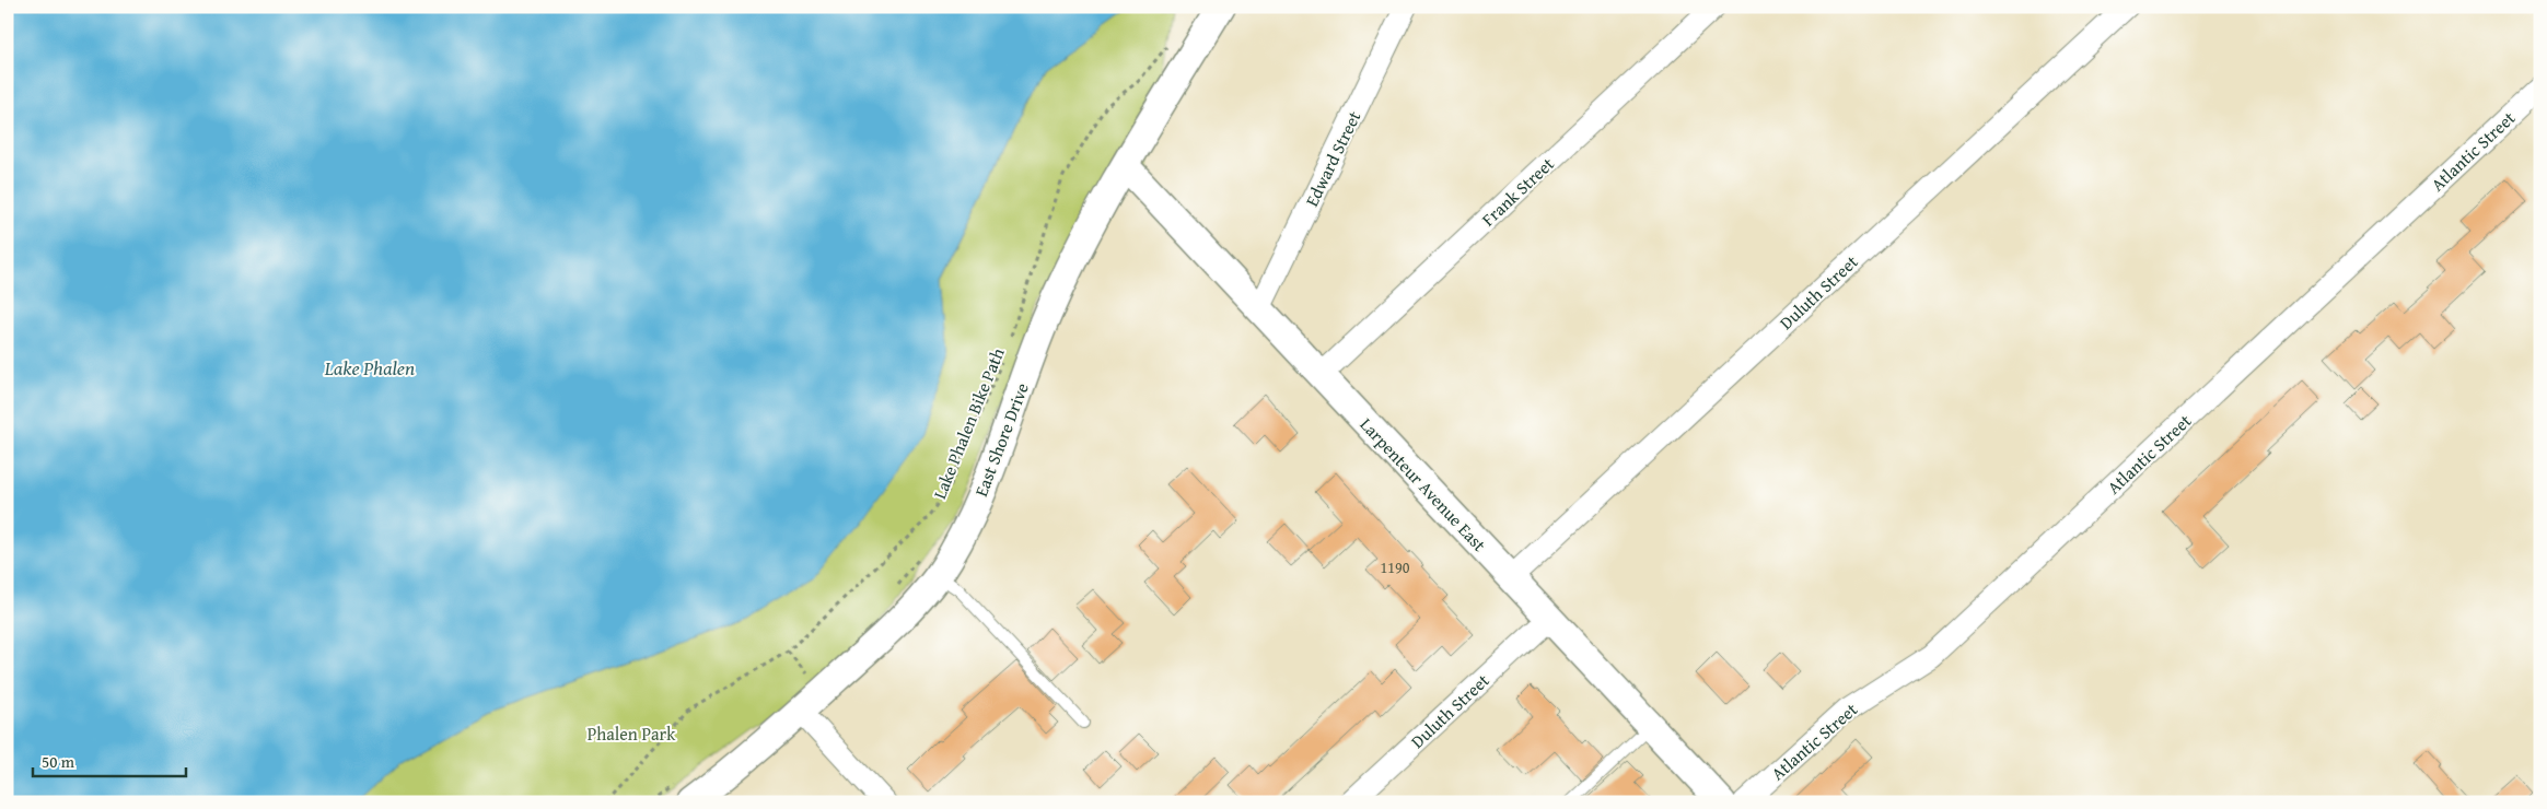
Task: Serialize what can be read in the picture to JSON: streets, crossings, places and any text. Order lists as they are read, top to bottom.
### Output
{
  "streets": {
    "street": [
      "Atlantic Street",
      "Edward Street",
      "Frank Street",
      "Duluth Street",
      "East Shore Drive",
      "Larpenteur Avenue East"
    ],
    "path": ["Lake Phalen Bike Path"]
  },
  "crossings": [
    ["Edward Street", "Larpenteur Avenue East"],
    ["Frank Street", "Larpenteur Avenue East"],
    ["Duluth Street", "Larpenteur Avenue East"],
    ["East Shore Drive", "Larpenteur Avenue East"]
  ],
  "water": ["Lake Phalen"],
  "parks": ["Phalen Park"],
  "house_numbers": ["1190"],
  "scale_bar": "50 m"
}
